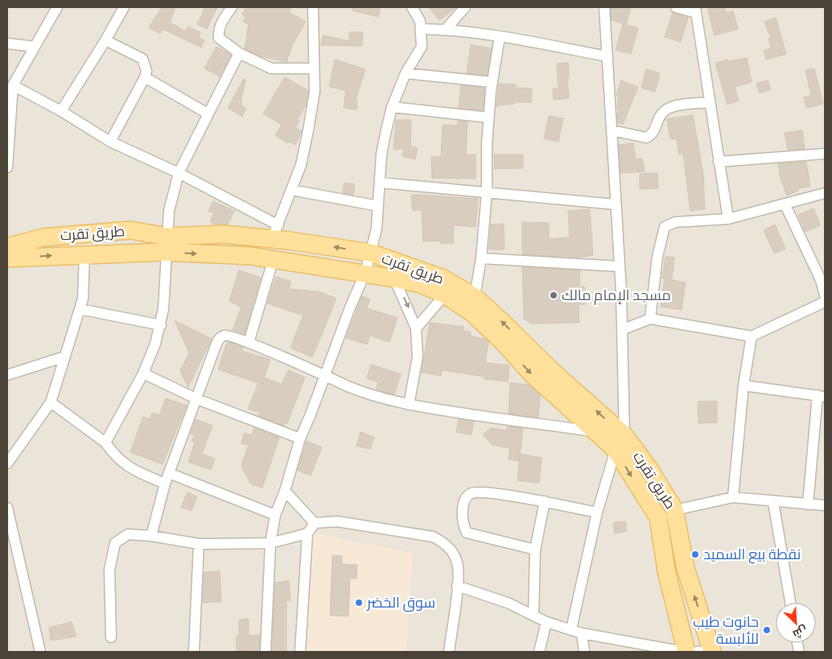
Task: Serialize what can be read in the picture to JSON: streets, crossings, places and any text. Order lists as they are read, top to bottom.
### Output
{
  "streets": {
    "main road": ["طريق تقرت"]
  },
  "places": [
    "مسجد الإمام مالك",
    "نقطة بيع السميد",
    "سوق الخضر",
    "حانوت طيب للألبسة"
  ],
  "north": "bottom right"
}
